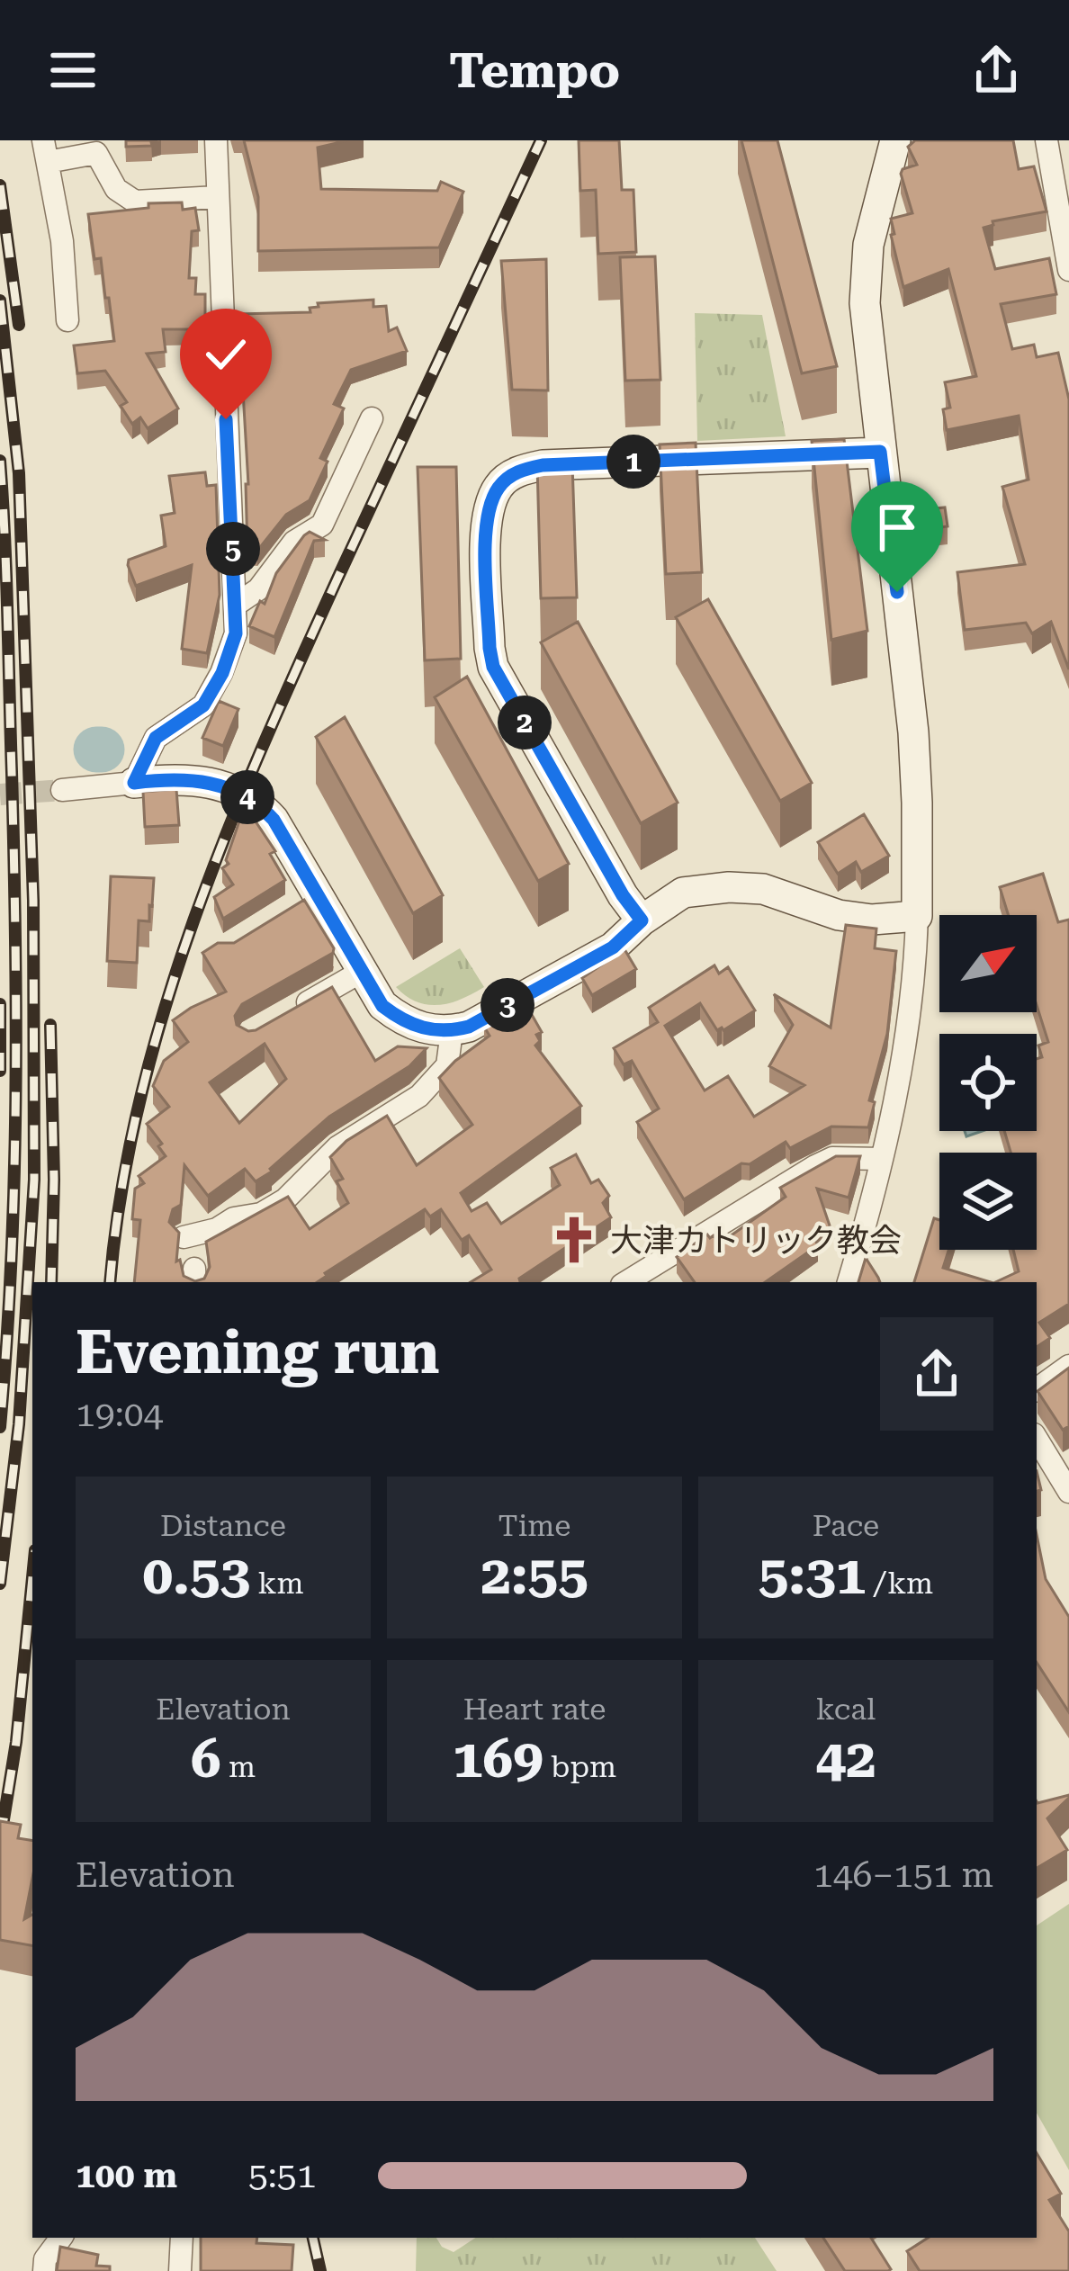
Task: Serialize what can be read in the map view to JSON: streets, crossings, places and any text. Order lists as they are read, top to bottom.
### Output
{
  "places": {
    "church": ["大津カトリック教会"]
  },
  "north": "top right",
  "page": {
    "header": "Tempo",
    "pins": [
      "1",
      "5",
      "2",
      "4",
      "3"
    ],
    "heading": ["Evening run", "19:04"],
    "stats": [
      ["Distance", "0.53 km"],
      ["Time", "2:55"],
      ["Pace", "5:31 /km"],
      ["Elevation", "6 m"],
      ["Heart rate", "169 bpm"],
      ["kcal", "42"]
    ],
    "chart": ["Elevation", "146–151 m"],
    "list": [
      {
        "name": "100 m",
        "note": "5:51"
      }
    ]
  }
}
